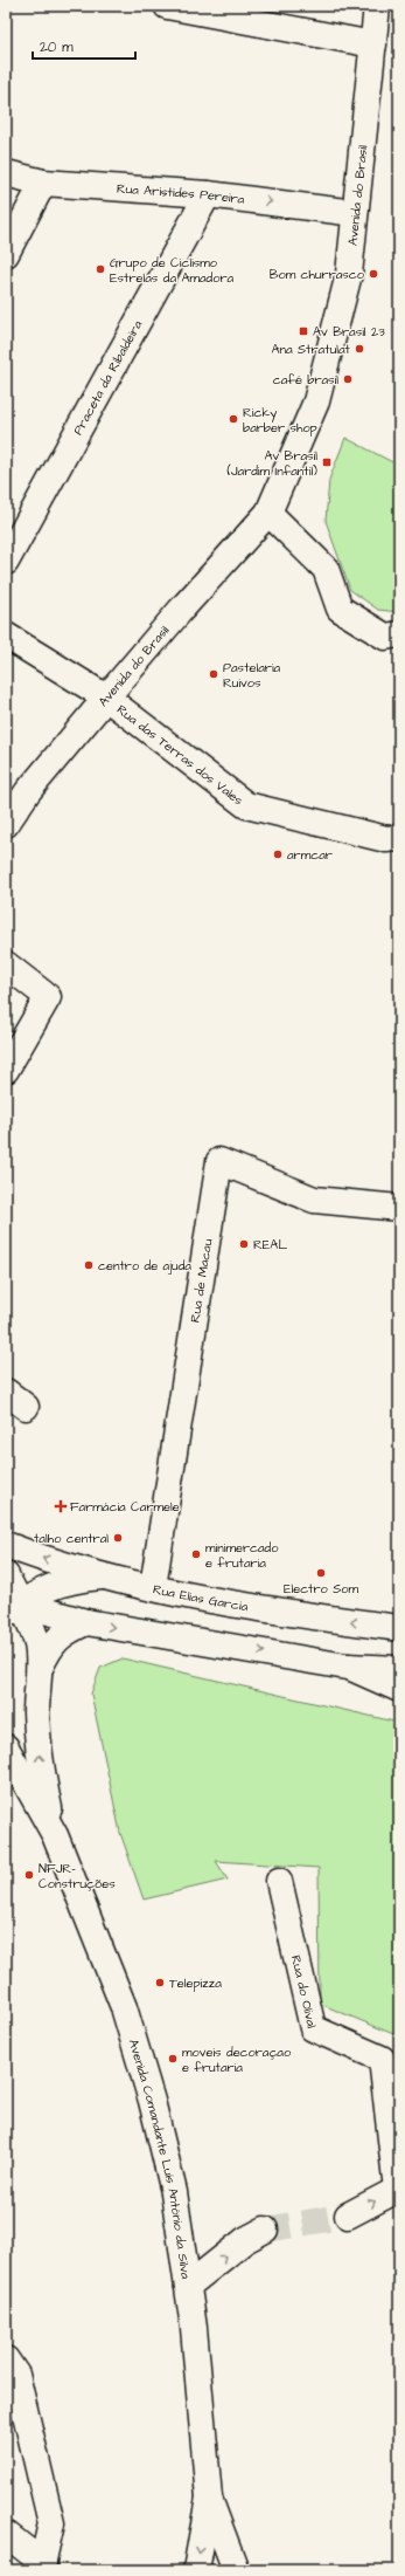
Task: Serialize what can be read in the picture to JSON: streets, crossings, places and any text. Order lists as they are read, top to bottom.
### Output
{
  "streets": {
    "street": [
      "Rua Aristides Pereira",
      "Avenida do Brasil",
      "Praceta da Ribaldeira",
      "Rua das Terras dos Vales",
      "Rua de Macau",
      "Rua Elias Garcia",
      "Rua do Olival",
      "Avenida Comandante Luís António da Silva"
    ]
  },
  "crossings": [
    ["Rua Aristides Pereira", "Avenida do Brasil"],
    ["Rua Aristides Pereira", "Praceta da Ribaldeira"],
    ["Avenida do Brasil", "Rua das Terras dos Vales"],
    ["Rua de Macau", "Rua Elias Garcia"]
  ],
  "places": {
    "other": [
      "Grupo de Ciclismo Estrelas da Amadora",
      "Bom churrasco",
      "Ana Stratulat",
      "café brasil",
      "Ricky barber shop",
      "Pastelaria Ruivos",
      "armcar",
      "REAL",
      "centro de ajuda",
      "talho central",
      "minimercado e frutaria",
      "Electro Som",
      "NFJR- Construções",
      "Telepizza",
      "moveis decoraçao e frutaria"
    ],
    "transit": ["Av Brasil 23", "Av Brasil (Jardim Infantil)"],
    "health": ["Farmácia Carmele"]
  },
  "scale_bar": "20 m"
}
